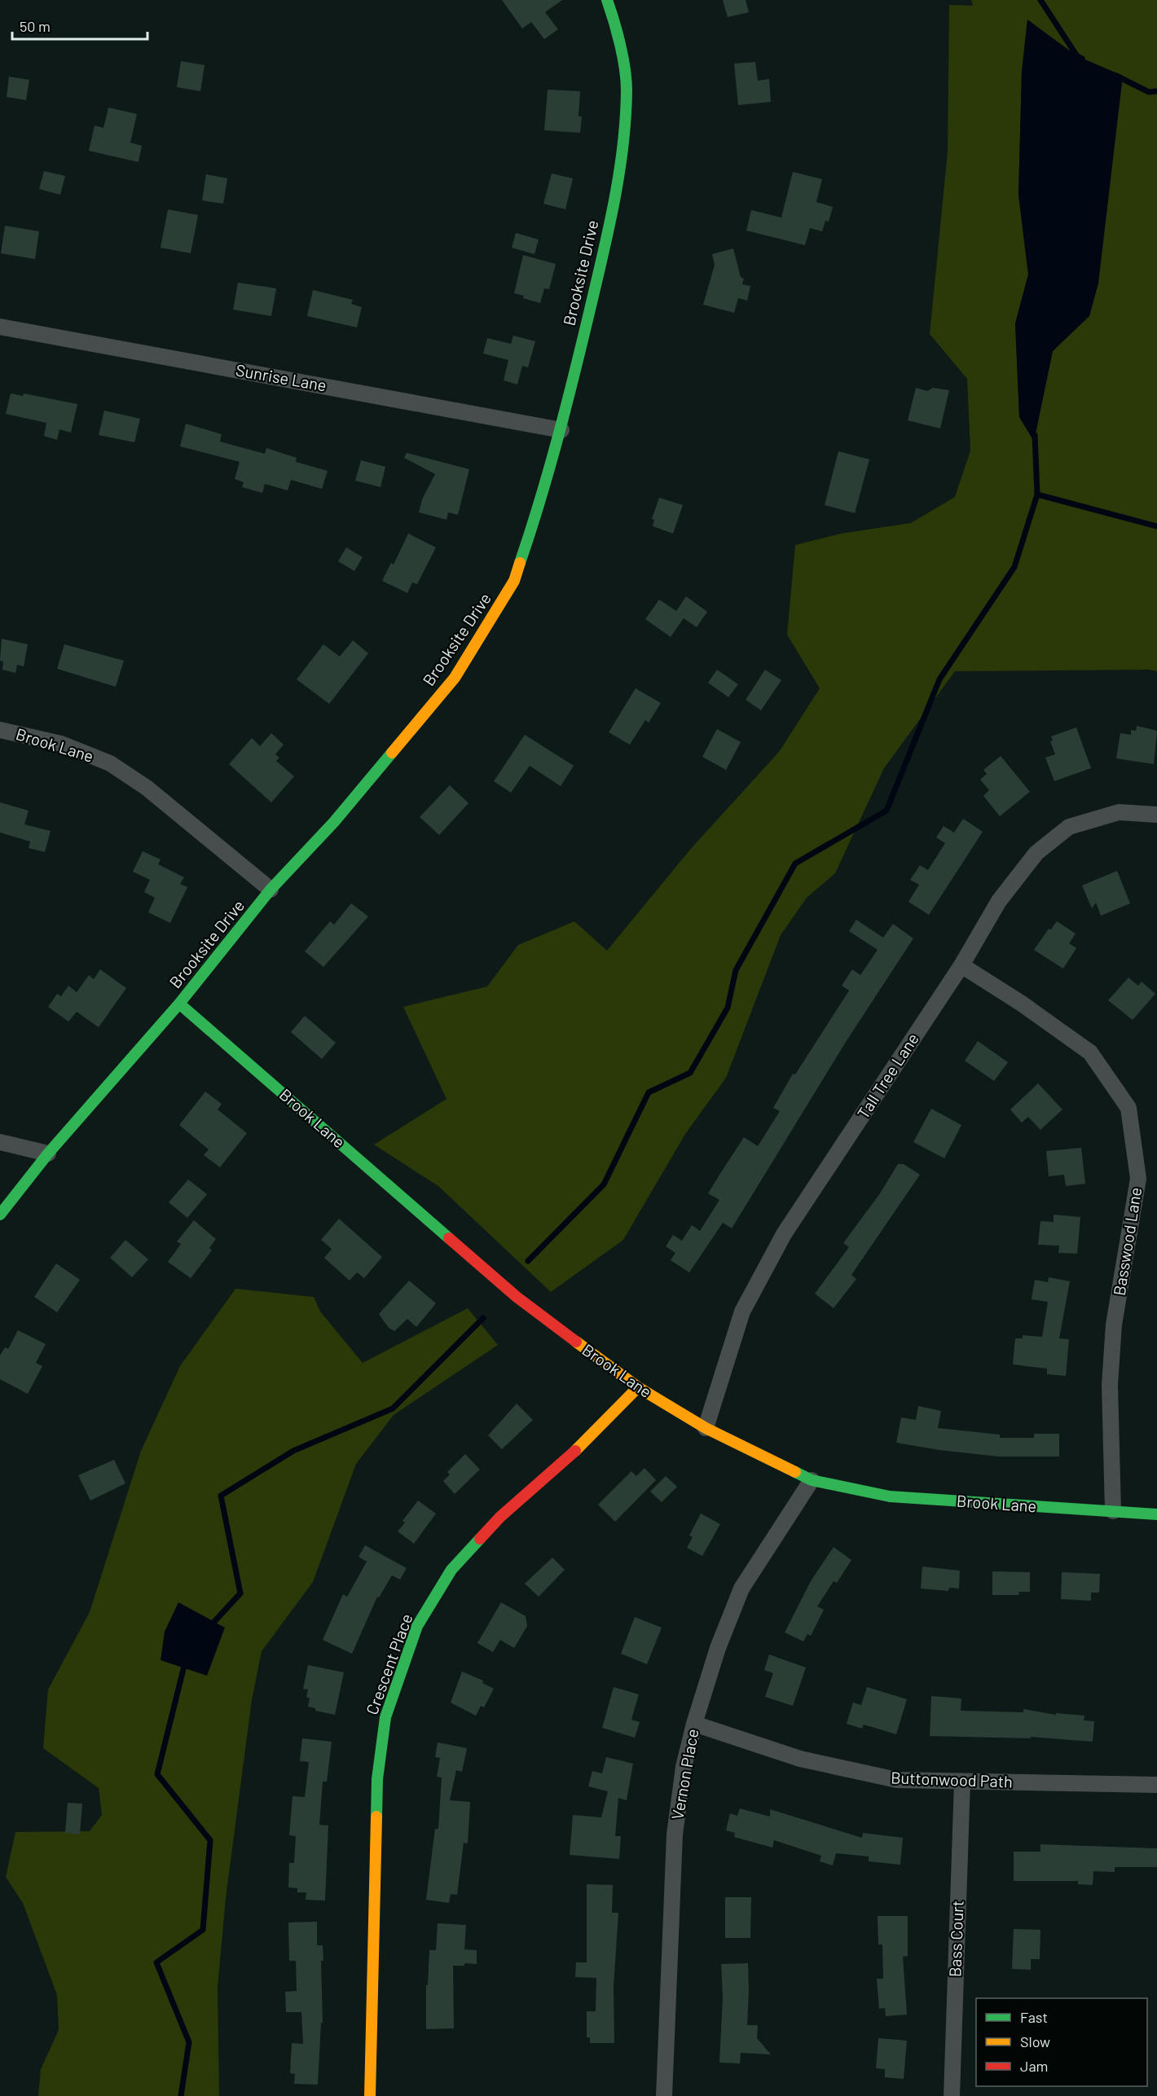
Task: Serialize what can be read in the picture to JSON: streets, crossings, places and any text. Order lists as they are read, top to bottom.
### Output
{
  "streets": {
    "street": [
      "Brooksite Drive",
      "Sunrise Lane",
      "Brook Lane",
      "Tall Tree Lane",
      "Basswood Lane",
      "Crescent Place",
      "Vernon Place",
      "Buttonwood Path",
      "Bass Court"
    ]
  },
  "crossings": [
    ["Brooksite Drive", "Sunrise Lane"],
    ["Brooksite Drive", "Brook Lane"],
    ["Brook Lane", "Tall Tree Lane"],
    ["Brook Lane", "Basswood Lane"],
    ["Brook Lane", "Crescent Place"],
    ["Brook Lane", "Vernon Place"],
    ["Tall Tree Lane", "Basswood Lane"],
    ["Vernon Place", "Buttonwood Path"],
    ["Buttonwood Path", "Bass Court"]
  ],
  "legend": ["Fast", "Slow", "Jam"],
  "scale_bar": "50 m"
}
